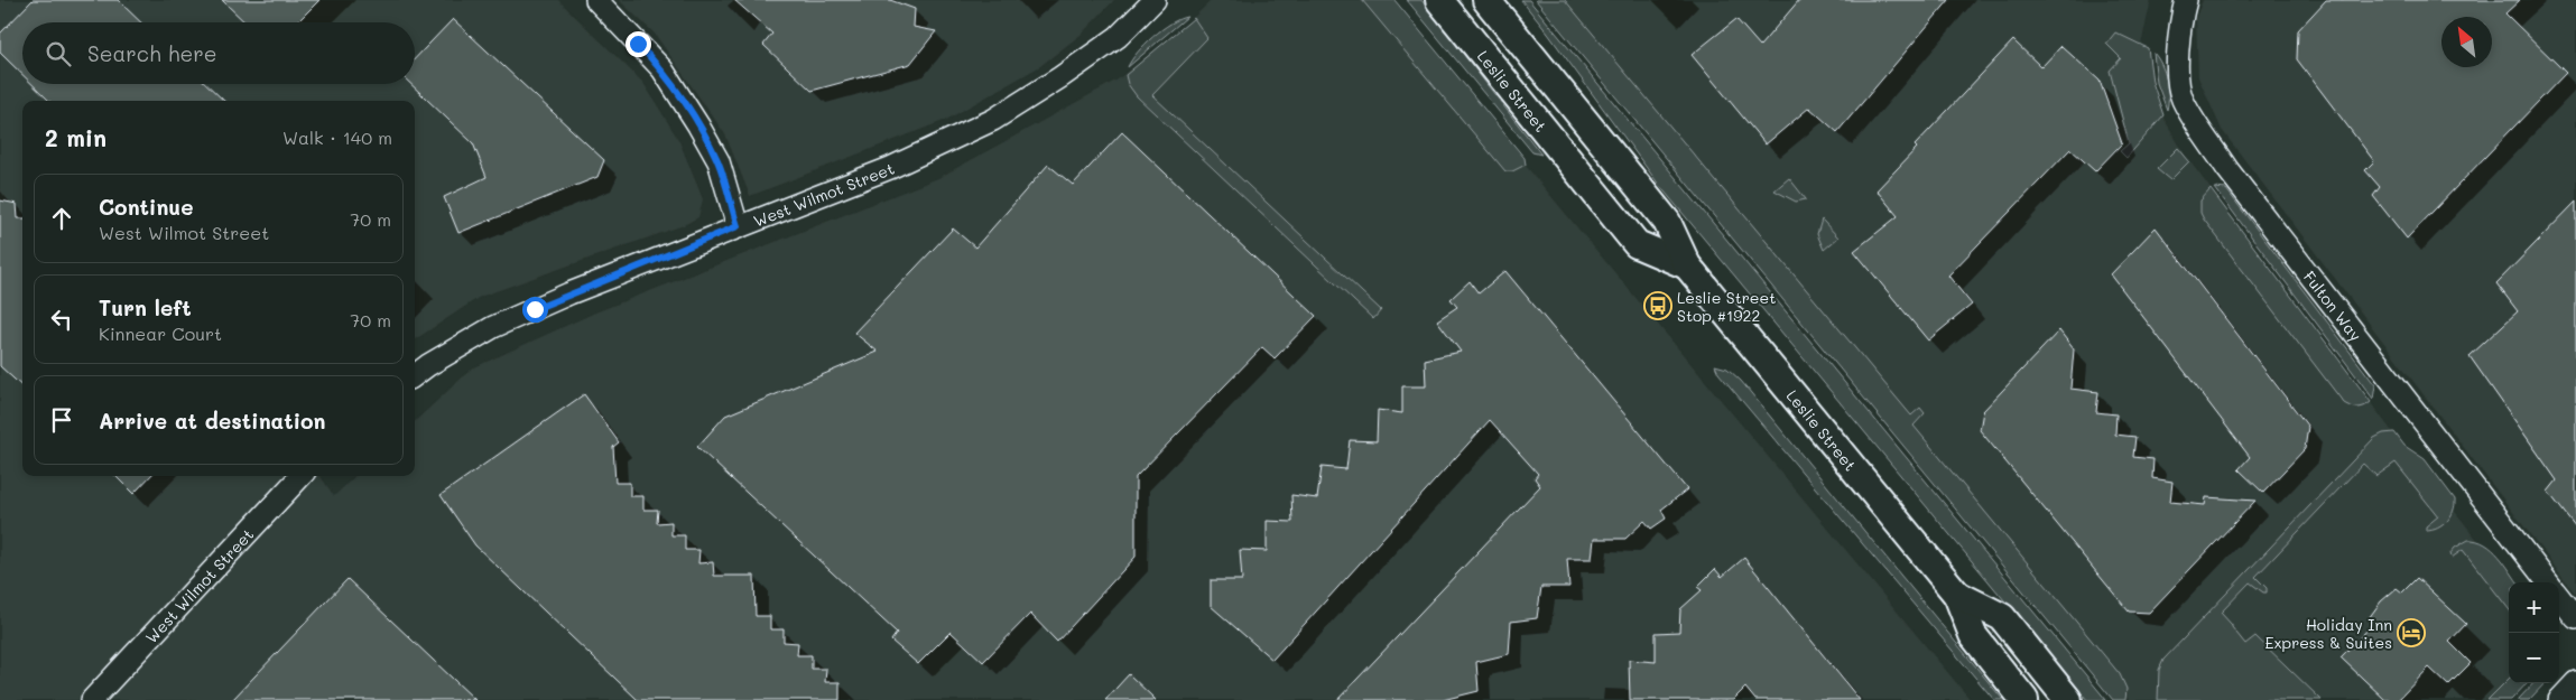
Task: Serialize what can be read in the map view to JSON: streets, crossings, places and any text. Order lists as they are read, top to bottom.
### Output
{
  "streets": {
    "main road": ["Leslie Street"],
    "street": ["West Wilmot Street", "Fulton Way"]
  },
  "places": {
    "bus stop": ["Leslie Street Stop #1922"],
    "hotel": ["Holiday Inn Express & Suites"]
  },
  "north": "top left",
  "page": {
    "search": "Search here",
    "heading": ["2 min", "Walk · 140 m"],
    "list": [
      ["Continue", "West Wilmot Street", "70 m"],
      ["Turn left", "Kinnear Court", "70 m"],
      "Arrive at destination"
    ],
    "map_buttons": ["+", "−"]
  }
}
